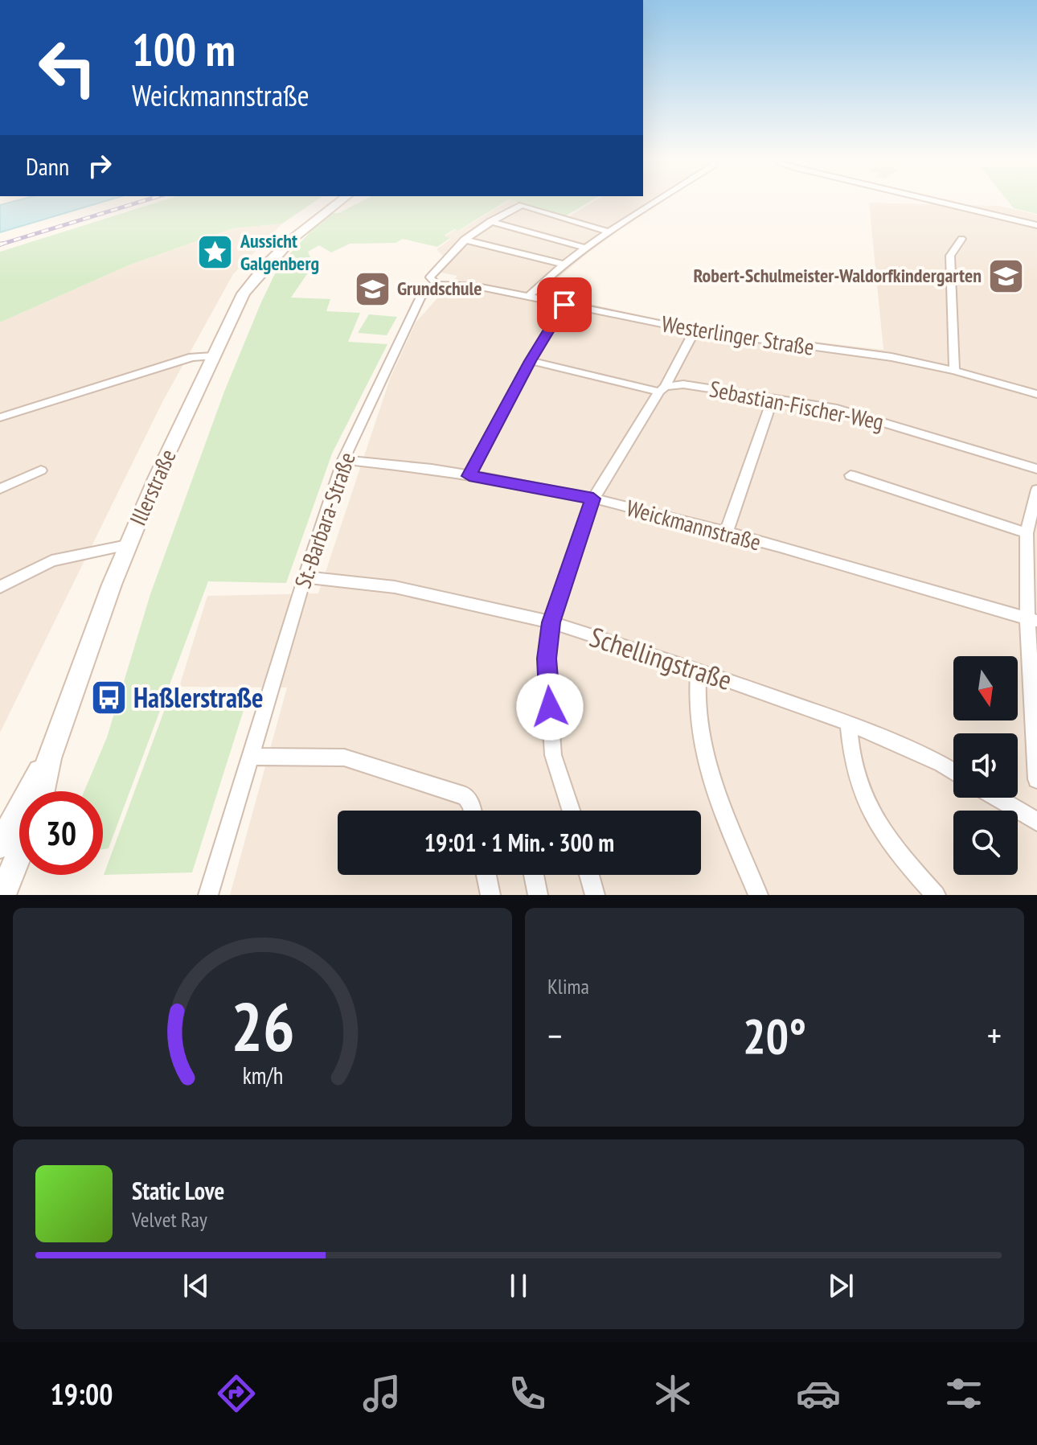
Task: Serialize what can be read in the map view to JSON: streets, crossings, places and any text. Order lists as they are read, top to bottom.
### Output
{
  "streets": {
    "main road": ["Illerstraße"],
    "street": [
      "Westerlinger Straße",
      "Sebastian-Fischer-Weg",
      "St.-Barbara-Straße",
      "Weickmannstraße",
      "Schellingstraße"
    ]
  },
  "crossings": [
    ["Westerlinger Straße", "St.-Barbara-Straße"],
    ["St.-Barbara-Straße", "Weickmannstraße"],
    ["St.-Barbara-Straße", "Schellingstraße"]
  ],
  "places": {
    "place": ["Aussicht Galgenberg"],
    "school or university": ["Robert-Schulmeister-Waldorfkindergarten", "Grundschule"],
    "bus stop": ["Haßlerstraße"]
  },
  "north": "bottom",
  "page": {
    "turn": ["100 m", "Weickmannstraße"],
    "then": "Dann",
    "limit": "30",
    "trip": "19:01 · 1 Min. · 300 m",
    "tile": "Klima",
    "heat": ["−", "20°", "+"],
    "song": ["Static Love", "Velvet Ray"],
    "tabs": "19:00",
    "gauge": ["26", "km/h"]
  }
}
